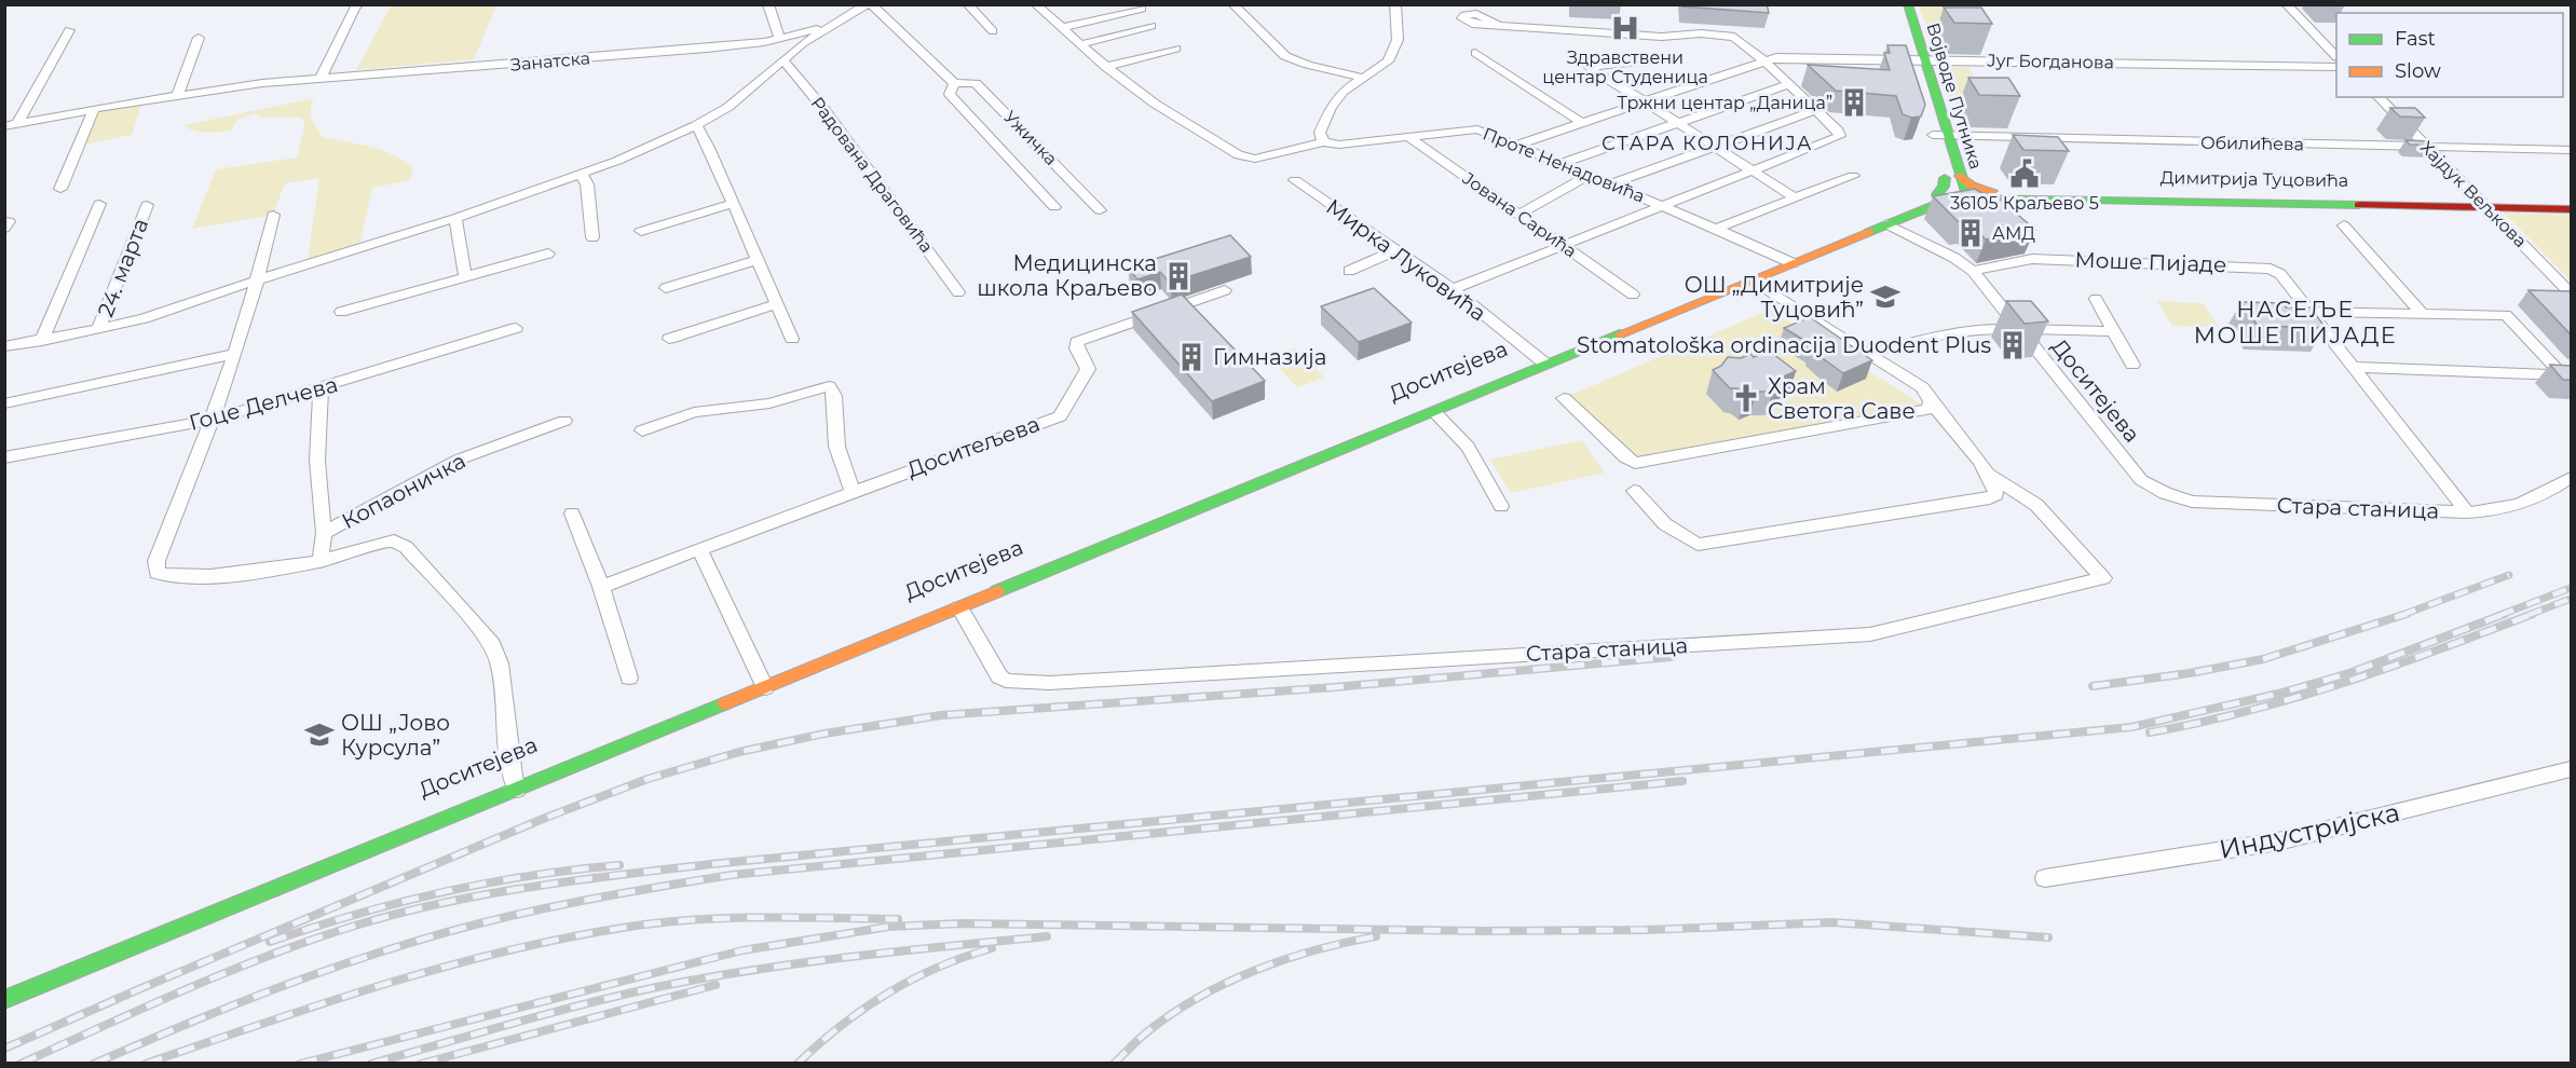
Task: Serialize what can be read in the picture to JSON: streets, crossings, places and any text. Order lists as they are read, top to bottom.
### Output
{
  "streets": {
    "main road": ["Војводе Путника", "Димитрија Туцовића", "Доситејева"],
    "street": [
      "Занатска",
      "Југ Богданова",
      "Ужичка",
      "Обилићева",
      "Проте Ненадовића",
      "Радована Драговића",
      "Хајдук Вељкова",
      "Јована Сарића",
      "Мирка Луковића",
      "Моше Пијаде",
      "24. марта",
      "Гоце Делчева",
      "Доситељева",
      "Копаоничка",
      "Стара станица",
      "Индустријска"
    ]
  },
  "crossings": [
    ["Југ Богданова", "Војводе Путника"],
    ["Југ Богданова", "Проте Ненадовића"],
    ["Војводе Путника", "Обилићева"],
    ["Војводе Путника", "Димитрија Туцовића"],
    ["Војводе Путника", "Доситејева"],
    ["Обилићева", "Хајдук Вељкова"],
    ["Проте Ненадовића", "Јована Сарића"],
    ["Проте Ненадовића", "Доситејева"],
    ["Димитрија Туцовића", "Хајдук Вељкова"],
    ["Димитрија Туцовића", "Доситејева"],
    ["Мирка Луковића", "Доситејева"],
    ["Моше Пијаде", "Доситејева"],
    ["Моше Пијаде", "Стара станица"],
    ["Доситејева", "Копаоничка"],
    ["Доситејева", "Стара станица"]
  ],
  "districts": ["СТАРА КОЛОНИЈА", "НАСЕЉЕ МОШЕ ПИЈАДЕ"],
  "places": {
    "hospital": ["Здравствени центар Студеница"],
    "building": [
      "Тржни центар „Даница”",
      "АМД",
      "Медицинска школа Краљево",
      "Stomatološka ordinacija Duodent Plus",
      "Гимназија"
    ],
    "public building": ["36105 Краљево 5"],
    "school or university": ["ОШ „Димитрије Туцовић”", "ОШ „Јово Курсула”"],
    "church": ["Храм Светога Саве"]
  },
  "legend": ["Fast", "Slow"]
}
